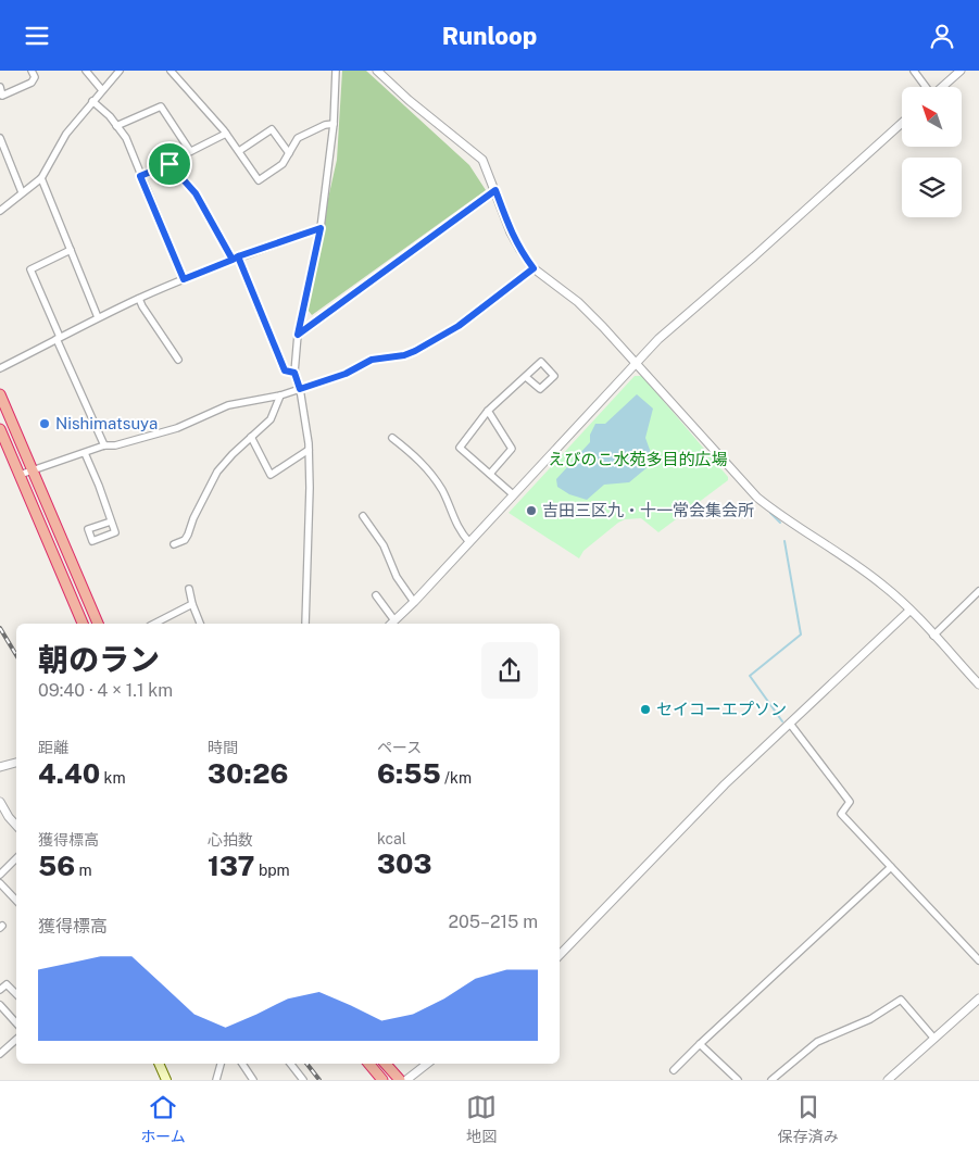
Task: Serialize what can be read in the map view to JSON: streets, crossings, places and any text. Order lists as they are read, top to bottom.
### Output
{
  "parks": ["えびのこ水苑多目的広場"],
  "places": ["Nishimatsuya", "吉田三区九・十一常会集会所", "セイコーエプソン"],
  "north": "top left",
  "page": {
    "header": "Runloop",
    "heading": ["朝のラン", "09:40 · 4 × 1.1 km"],
    "stats": [
      ["距離", "4.40 km"],
      ["時間", "30:26"],
      ["ペース", "6:55 /km"],
      ["獲得標高", "56 m"],
      ["心拍数", "137 bpm"],
      ["kcal", "303"]
    ],
    "chart": ["獲得標高", "205–215 m"],
    "tabs": ["ホーム", "地図", "保存済み"]
  }
}
